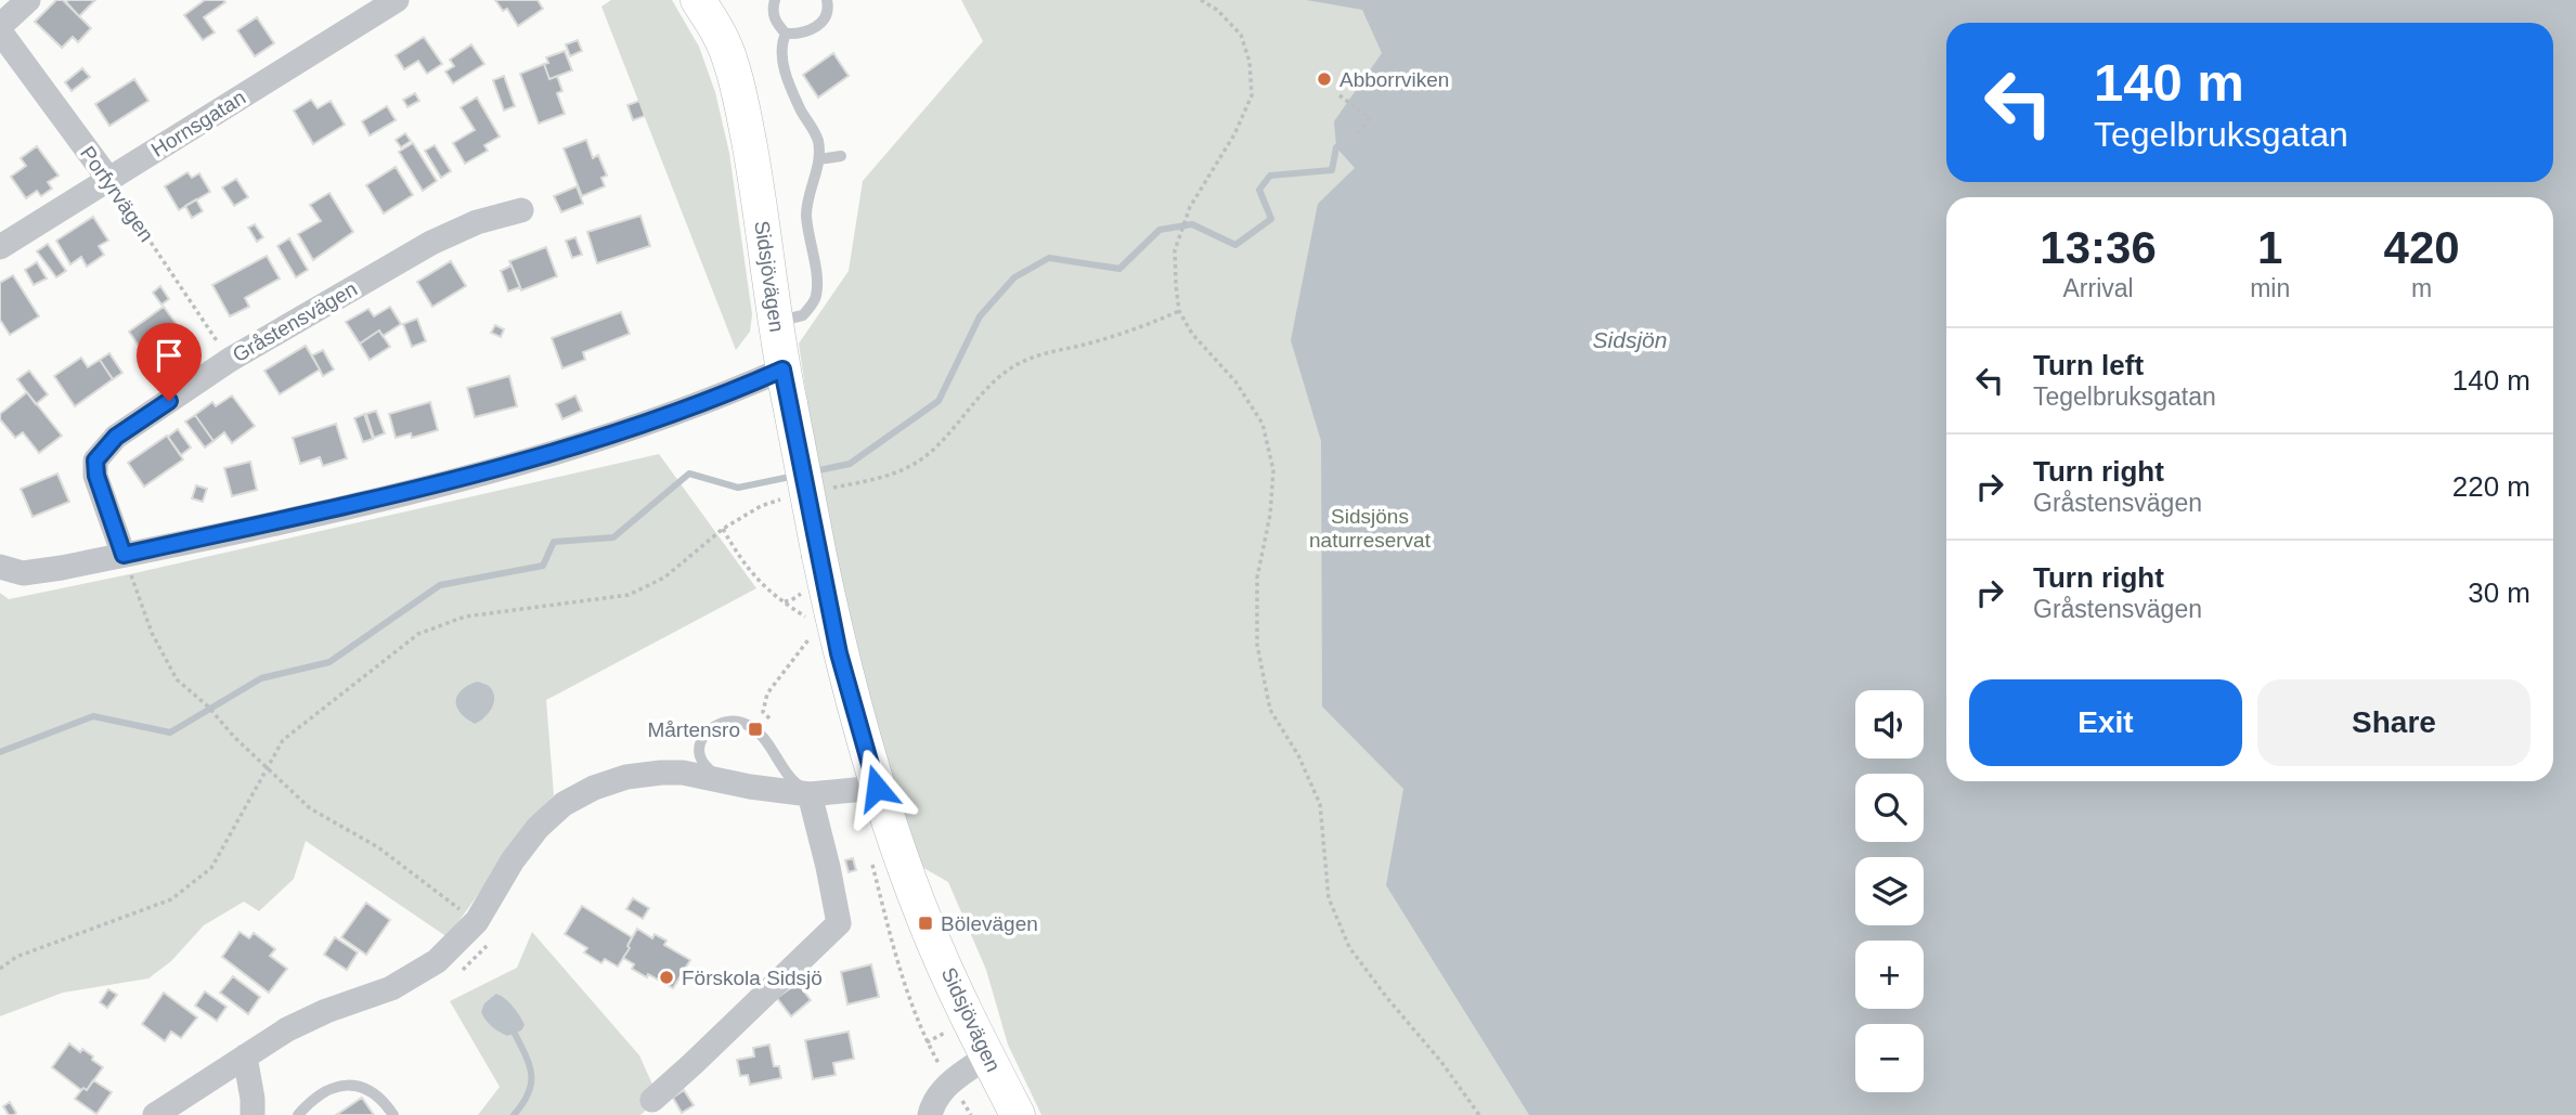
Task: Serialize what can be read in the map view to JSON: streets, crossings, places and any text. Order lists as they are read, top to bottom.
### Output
{
  "streets": {
    "main road": ["Sidsjövägen"],
    "street": ["Hornsgatan", "Porfyrvägen", "Gråstensvägen"]
  },
  "crossings": [
    ["Hornsgatan", "Porfyrvägen"],
    ["Porfyrvägen", "Gråstensvägen"]
  ],
  "water": ["Sidsjön"],
  "parks": ["Sidsjöns naturreservat"],
  "places": {
    "other": ["Abborrviken", "Förskola Sidsjö"],
    "transit": ["Mårtensro", "Bölevägen"]
  },
  "page": {
    "turn": ["140 m", "Tegelbruksgatan"],
    "eta": [
      "13:36",
      "Arrival",
      "1",
      "min",
      "420",
      "m"
    ],
    "list": [
      {
        "name": "Turn left",
        "note": "Tegelbruksgatan",
        "value": "140 m"
      },
      {
        "name": "Turn right",
        "note": "Gråstensvägen",
        "value": "220 m"
      },
      {
        "name": "Turn right",
        "note": "Gråstensvägen",
        "value": "30 m"
      }
    ],
    "buttons": ["Exit", "Share"],
    "map_buttons": ["+", "−"]
  }
}
